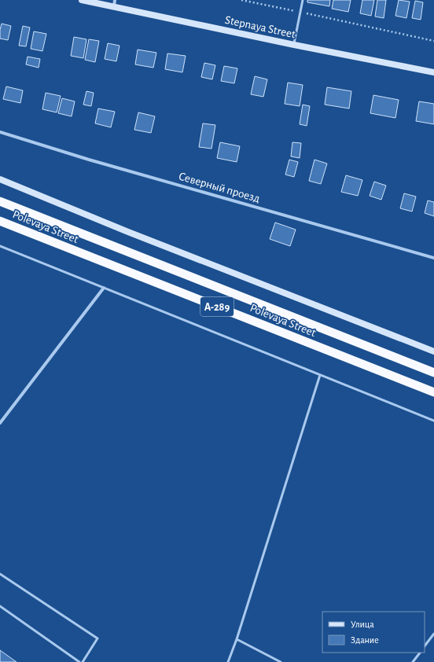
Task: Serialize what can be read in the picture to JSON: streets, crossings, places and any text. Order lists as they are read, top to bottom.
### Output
{
  "streets": {
    "highway": ["Polevaya Street", "А-289"],
    "main road": ["Stepnaya Street"],
    "street": ["Северный проезд"]
  },
  "legend": ["Улица", "Здание"]
}
